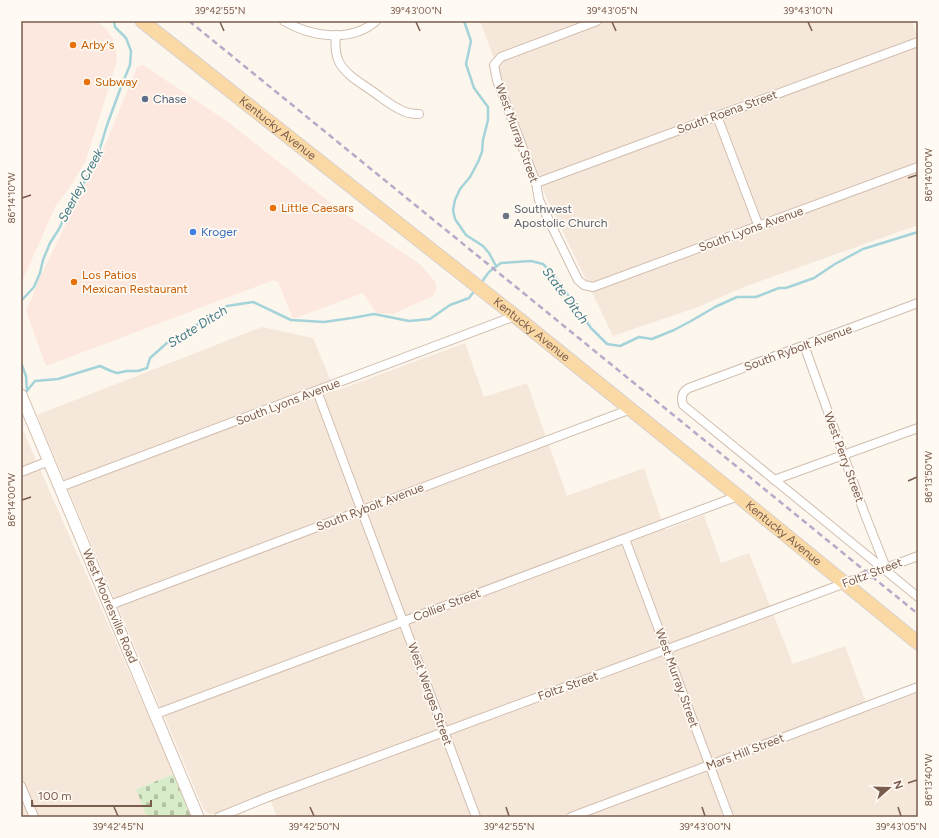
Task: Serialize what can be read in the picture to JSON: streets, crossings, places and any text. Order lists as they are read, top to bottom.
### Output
{
  "streets": {
    "main road": ["Kentucky Avenue", "West Mooresville Road"],
    "street": [
      "South Roena Street",
      "West Murray Street",
      "South Lyons Avenue",
      "South Rybolt Avenue",
      "West Perry Street",
      "Foltz Street",
      "Collier Street",
      "West Werges Street",
      "Mars Hill Street"
    ]
  },
  "crossings": [
    ["South Roena Street", "West Murray Street"],
    ["Kentucky Avenue", "South Lyons Avenue"],
    ["Kentucky Avenue", "South Rybolt Avenue"],
    ["Kentucky Avenue", "Foltz Street"],
    ["Kentucky Avenue", "Collier Street"],
    ["West Murray Street", "South Lyons Avenue"],
    ["West Murray Street", "Foltz Street"],
    ["West Murray Street", "Collier Street"],
    ["West Murray Street", "Mars Hill Street"],
    ["South Lyons Avenue", "West Mooresville Road"],
    ["South Lyons Avenue", "West Werges Street"],
    ["South Rybolt Avenue", "West Perry Street"],
    ["South Rybolt Avenue", "West Mooresville Road"],
    ["South Rybolt Avenue", "West Werges Street"],
    ["West Perry Street", "Foltz Street"],
    ["Foltz Street", "West Werges Street"],
    ["Collier Street", "West Mooresville Road"],
    ["Collier Street", "West Werges Street"]
  ],
  "water": ["Seerley Creek", "State Ditch"],
  "places": [
    "Arby's",
    "Subway",
    "Chase",
    "Little Caesars",
    "Southwest Apostolic Church",
    "Kroger",
    "Los Patios Mexican Restaurant"
  ],
  "scale_bar": "100 m",
  "north": "right",
  "coordinates": [
    "39°42'55\"N",
    "39°43'00\"N",
    "39°43'05\"N",
    "39°43'10\"N",
    "86°14'00\"W",
    "86°14'10\"W",
    "86°13'50\"W",
    "86°13'40\"W",
    "39°42'45\"N",
    "39°42'50\"N"
  ]
}
